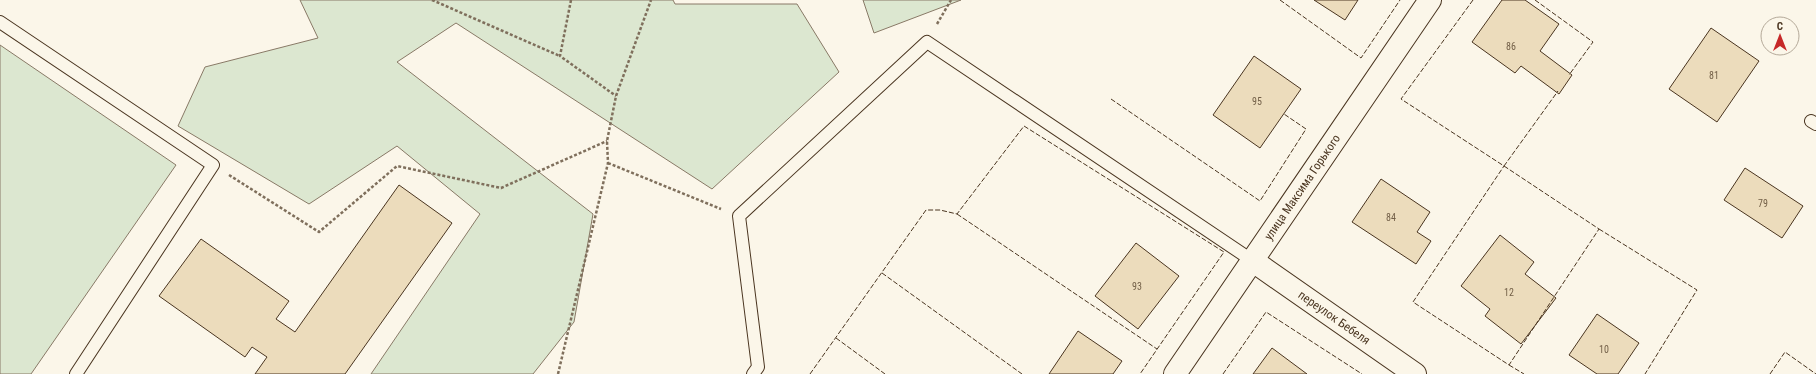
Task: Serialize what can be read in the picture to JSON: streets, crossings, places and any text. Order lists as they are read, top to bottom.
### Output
{
  "streets": {
    "street": ["улица Максима Горького", "переулок Бебеля"]
  },
  "crossings": [
    ["улица Максима Горького", "переулок Бебеля"]
  ],
  "house_numbers": [
    "86",
    "81",
    "95",
    "79",
    "84",
    "93",
    "12",
    "10"
  ],
  "north": "top"
}
